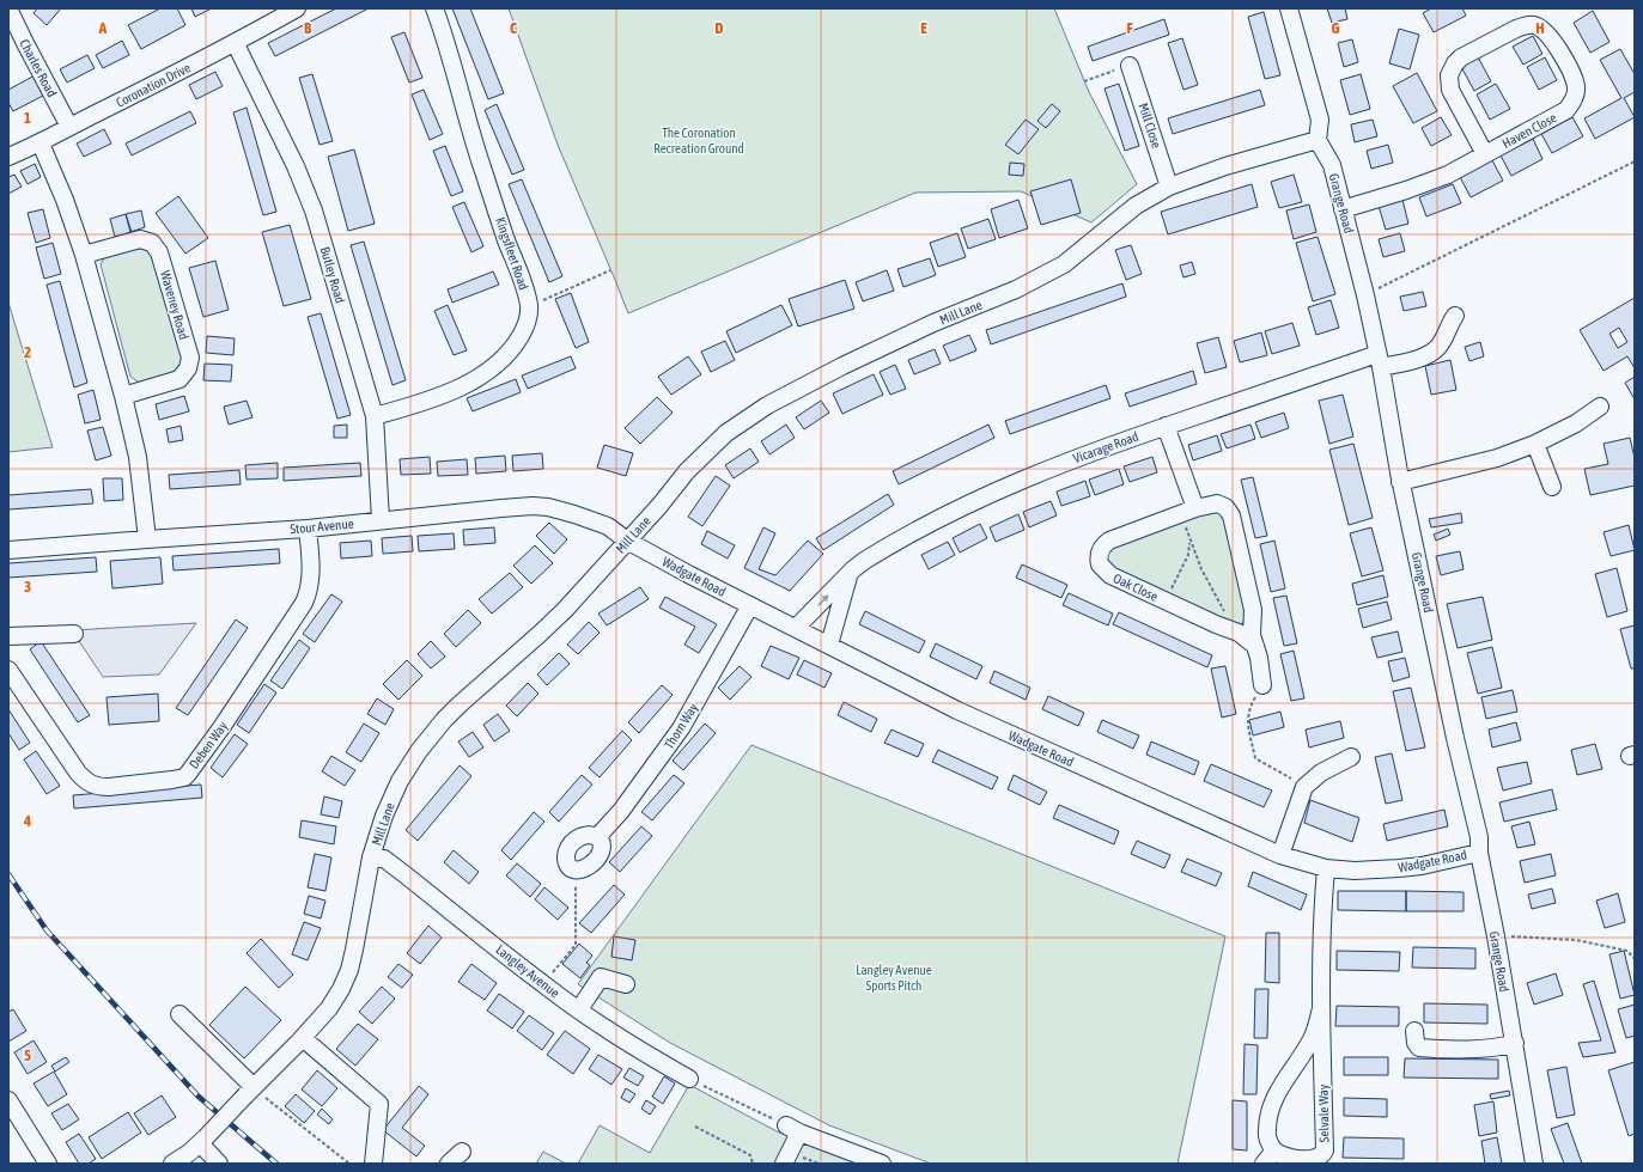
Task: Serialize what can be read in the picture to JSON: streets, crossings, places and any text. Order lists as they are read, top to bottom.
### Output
{
  "streets": {
    "street": [
      "Charles Road",
      "Coronation Drive",
      "Mill Close",
      "Haven Close",
      "Grange Road",
      "Kingsfleet Road",
      "Butley Road",
      "Waveney Road",
      "Mill Lane",
      "Vicarage Road",
      "Stour Avenue",
      "Wadgate Road",
      "Oak Close",
      "Thorn Way",
      "Deben Way",
      "Langley Avenue",
      "Selvale Way"
    ]
  },
  "crossings": [
    ["Charles Road", "Coronation Drive"],
    ["Coronation Drive", "Butley Road"],
    ["Mill Close", "Mill Lane"],
    ["Haven Close", "Grange Road"],
    ["Grange Road", "Mill Lane"],
    ["Grange Road", "Vicarage Road"],
    ["Grange Road", "Wadgate Road"],
    ["Kingsfleet Road", "Butley Road"],
    ["Butley Road", "Stour Avenue"],
    ["Mill Lane", "Stour Avenue"],
    ["Mill Lane", "Wadgate Road"],
    ["Mill Lane", "Langley Avenue"],
    ["Vicarage Road", "Wadgate Road"],
    ["Stour Avenue", "Wadgate Road"],
    ["Stour Avenue", "Deben Way"],
    ["Wadgate Road", "Thorn Way"],
    ["Wadgate Road", "Selvale Way"]
  ],
  "parks": ["The Coronation Recreation Ground", "Langley Avenue Sports Pitch"],
  "grid": {
    "columns": [
      "A",
      "B",
      "C",
      "D",
      "E",
      "F",
      "G",
      "H"
    ],
    "rows": [
      "1",
      "2",
      "3",
      "4",
      "5"
    ]
  }
}
